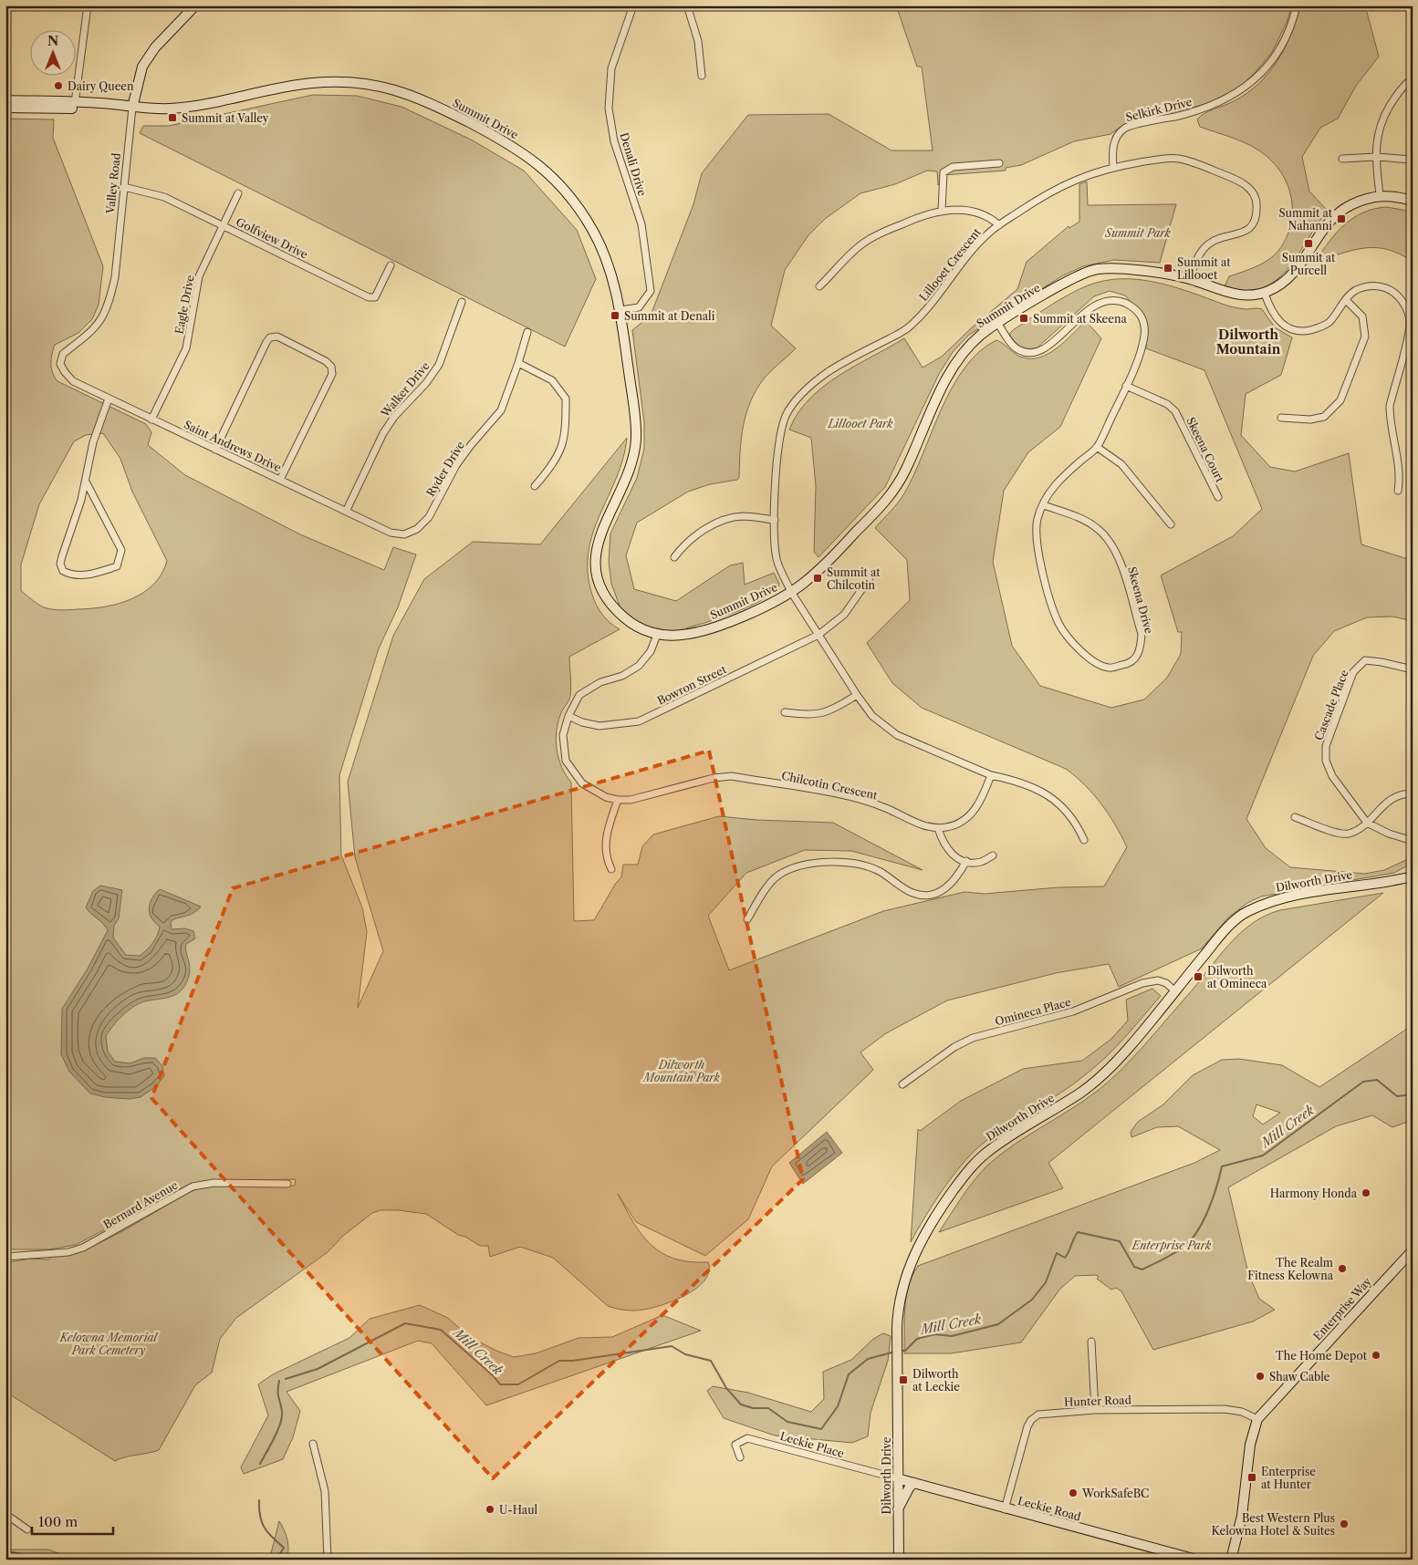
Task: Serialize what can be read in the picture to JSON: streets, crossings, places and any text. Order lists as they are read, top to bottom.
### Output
{
  "streets": {
    "street": [
      "Selkirk Drive",
      "Summit Drive",
      "Denali Drive",
      "Valley Road",
      "Golfview Drive",
      "Lillooet Crescent",
      "Eagle Drive",
      "Walker Drive",
      "Saint Andrews Drive",
      "Skeena Court",
      "Ryder Drive",
      "Skeena Drive",
      "Bowron Street",
      "Cascade Place",
      "Chilcotin Crescent",
      "Dilworth Drive",
      "Omineca Place",
      "Bernard Avenue",
      "Enterprise Way",
      "Hunter Road",
      "Leckie Place",
      "Leckie Road"
    ]
  },
  "crossings": [
    ["Selkirk Drive", "Lillooet Crescent"],
    ["Summit Drive", "Denali Drive"],
    ["Summit Drive", "Valley Road"],
    ["Summit Drive", "Lillooet Crescent"],
    ["Summit Drive", "Skeena Drive"],
    ["Summit Drive", "Chilcotin Crescent"],
    ["Valley Road", "Golfview Drive"],
    ["Valley Road", "Saint Andrews Drive"],
    ["Golfview Drive", "Eagle Drive"],
    ["Eagle Drive", "Saint Andrews Drive"],
    ["Walker Drive", "Saint Andrews Drive"],
    ["Saint Andrews Drive", "Ryder Drive"],
    ["Skeena Court", "Skeena Drive"],
    ["Bowron Street", "Chilcotin Crescent"],
    ["Dilworth Drive", "Omineca Place"],
    ["Dilworth Drive", "Leckie Place"],
    ["Dilworth Drive", "Leckie Road"],
    ["Enterprise Way", "Hunter Road"],
    ["Hunter Road", "Leckie Road"],
    ["Leckie Place", "Leckie Road"]
  ],
  "districts": ["Dilworth Mountain"],
  "water": ["Mill Creek"],
  "parks": [
    "Summit Park",
    "Lillooet Park",
    "Dilworth Mountain Park",
    "Enterprise Park",
    "Kelowna Memorial Park Cemetery"
  ],
  "places": {
    "other": [
      "Dairy Queen",
      "Harmony Honda",
      "The Realm Fitness Kelowna",
      "The Home Depot",
      "Shaw Cable",
      "WorkSafeBC",
      "U-Haul",
      "Best Western Plus Kelowna Hotel & Suites"
    ],
    "transit": [
      "Summit at Valley",
      "Summit at Nahanni",
      "Summit at Purcell",
      "Summit at Lillooet",
      "Summit at Denali",
      "Summit at Skeena",
      "Summit at Chilcotin",
      "Dilworth at Omineca",
      "Dilworth at Leckie",
      "Enterprise at Hunter"
    ]
  },
  "scale_bar": "100 m",
  "north": "top"
}
